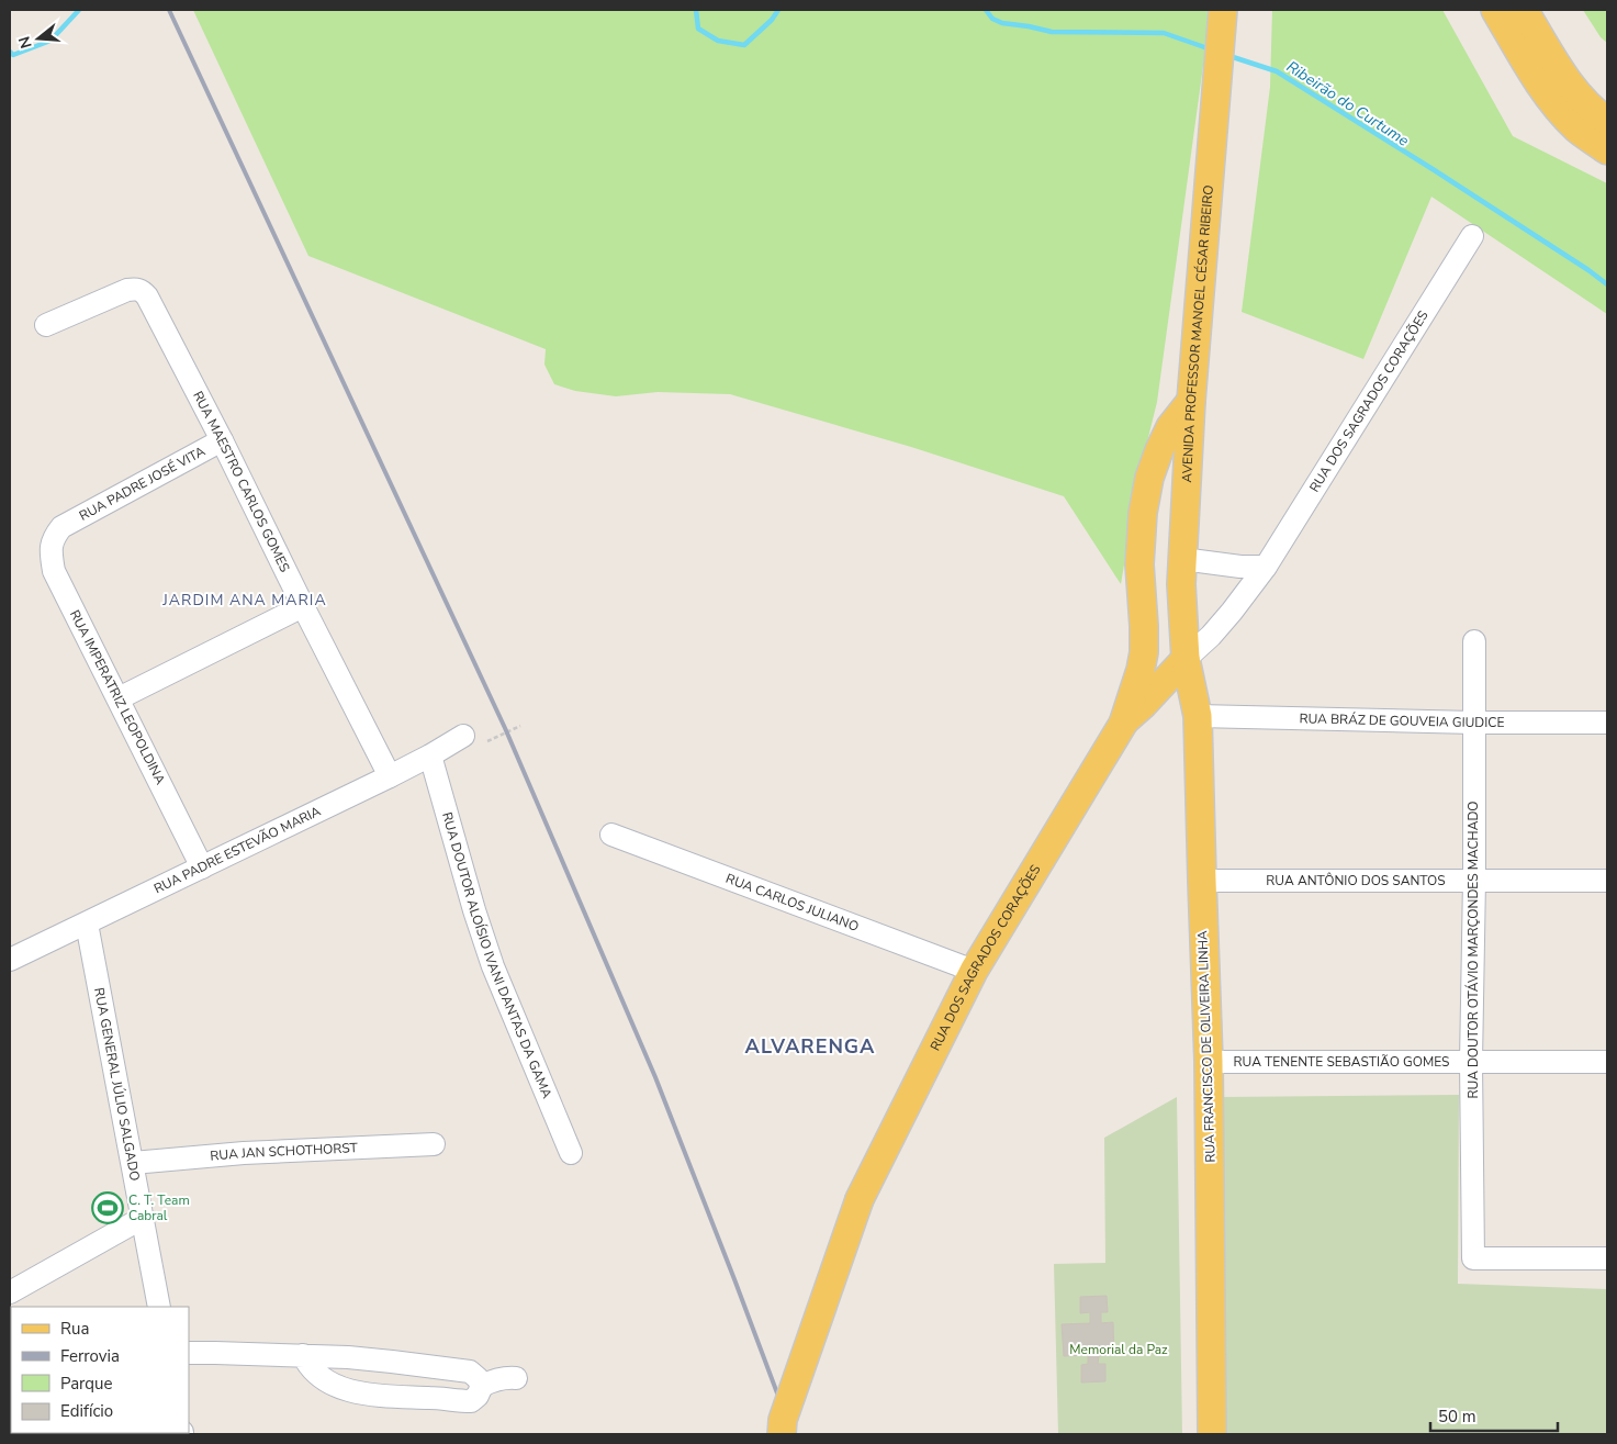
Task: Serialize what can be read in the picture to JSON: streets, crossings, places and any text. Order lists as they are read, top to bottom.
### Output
{
  "streets": {
    "main road": ["AVENIDA PROFESSOR MANOEL CÉSAR RIBEIRO", "RUA DOS SAGRADOS CORAÇÕES", "RUA FRANCISCO DE OLIVEIRA LINHA"],
    "street": [
      "RUA MAESTRO CARLOS GOMES",
      "RUA PADRE JOSÉ VITA",
      "RUA IMPERATRIZ LEOPOLDINA",
      "RUA BRÁZ DE GOUVEIA GIUDICE",
      "RUA PADRE ESTEVÃO MARIA",
      "RUA ANTÔNIO DOS SANTOS",
      "RUA CARLOS JULIANO",
      "RUA DOUTOR OTÁVIO MARÇONDES MACHADO",
      "RUA DOUTOR ALOÍSIO IVANI DANTAS DA GAMA",
      "RUA TENENTE SEBASTIÃO GOMES",
      "RUA GENERAL JÚLIO SALGADO",
      "RUA JAN SCHOTHORST"
    ]
  },
  "crossings": [
    ["AVENIDA PROFESSOR MANOEL CÉSAR RIBEIRO", "RUA DOS SAGRADOS CORAÇÕES"],
    ["AVENIDA PROFESSOR MANOEL CÉSAR RIBEIRO", "RUA FRANCISCO DE OLIVEIRA LINHA"],
    ["RUA DOS SAGRADOS CORAÇÕES", "RUA CARLOS JULIANO"],
    ["RUA DOS SAGRADOS CORAÇÕES", "RUA FRANCISCO DE OLIVEIRA LINHA"],
    ["RUA MAESTRO CARLOS GOMES", "RUA PADRE JOSÉ VITA"],
    ["RUA MAESTRO CARLOS GOMES", "RUA PADRE ESTEVÃO MARIA"],
    ["RUA PADRE JOSÉ VITA", "RUA IMPERATRIZ LEOPOLDINA"],
    ["RUA IMPERATRIZ LEOPOLDINA", "RUA PADRE ESTEVÃO MARIA"],
    ["RUA BRÁZ DE GOUVEIA GIUDICE", "RUA DOUTOR OTÁVIO MARÇONDES MACHADO"],
    ["RUA BRÁZ DE GOUVEIA GIUDICE", "RUA FRANCISCO DE OLIVEIRA LINHA"],
    ["RUA PADRE ESTEVÃO MARIA", "RUA DOUTOR ALOÍSIO IVANI DANTAS DA GAMA"],
    ["RUA PADRE ESTEVÃO MARIA", "RUA GENERAL JÚLIO SALGADO"],
    ["RUA ANTÔNIO DOS SANTOS", "RUA DOUTOR OTÁVIO MARÇONDES MACHADO"],
    ["RUA ANTÔNIO DOS SANTOS", "RUA FRANCISCO DE OLIVEIRA LINHA"],
    ["RUA DOUTOR OTÁVIO MARÇONDES MACHADO", "RUA TENENTE SEBASTIÃO GOMES"],
    ["RUA FRANCISCO DE OLIVEIRA LINHA", "RUA TENENTE SEBASTIÃO GOMES"],
    ["RUA GENERAL JÚLIO SALGADO", "RUA JAN SCHOTHORST"]
  ],
  "districts": ["JARDIM ANA MARIA", "ALVARENGA"],
  "water": ["Ribeirão do Curtume"],
  "parks": ["Memorial da Paz"],
  "places": {
    "sports": ["C. T. Team Cabral"]
  },
  "legend": [
    "Rua",
    "Ferrovia",
    "Parque",
    "Edifício"
  ],
  "scale_bar": "50 m",
  "north": "left"
}
